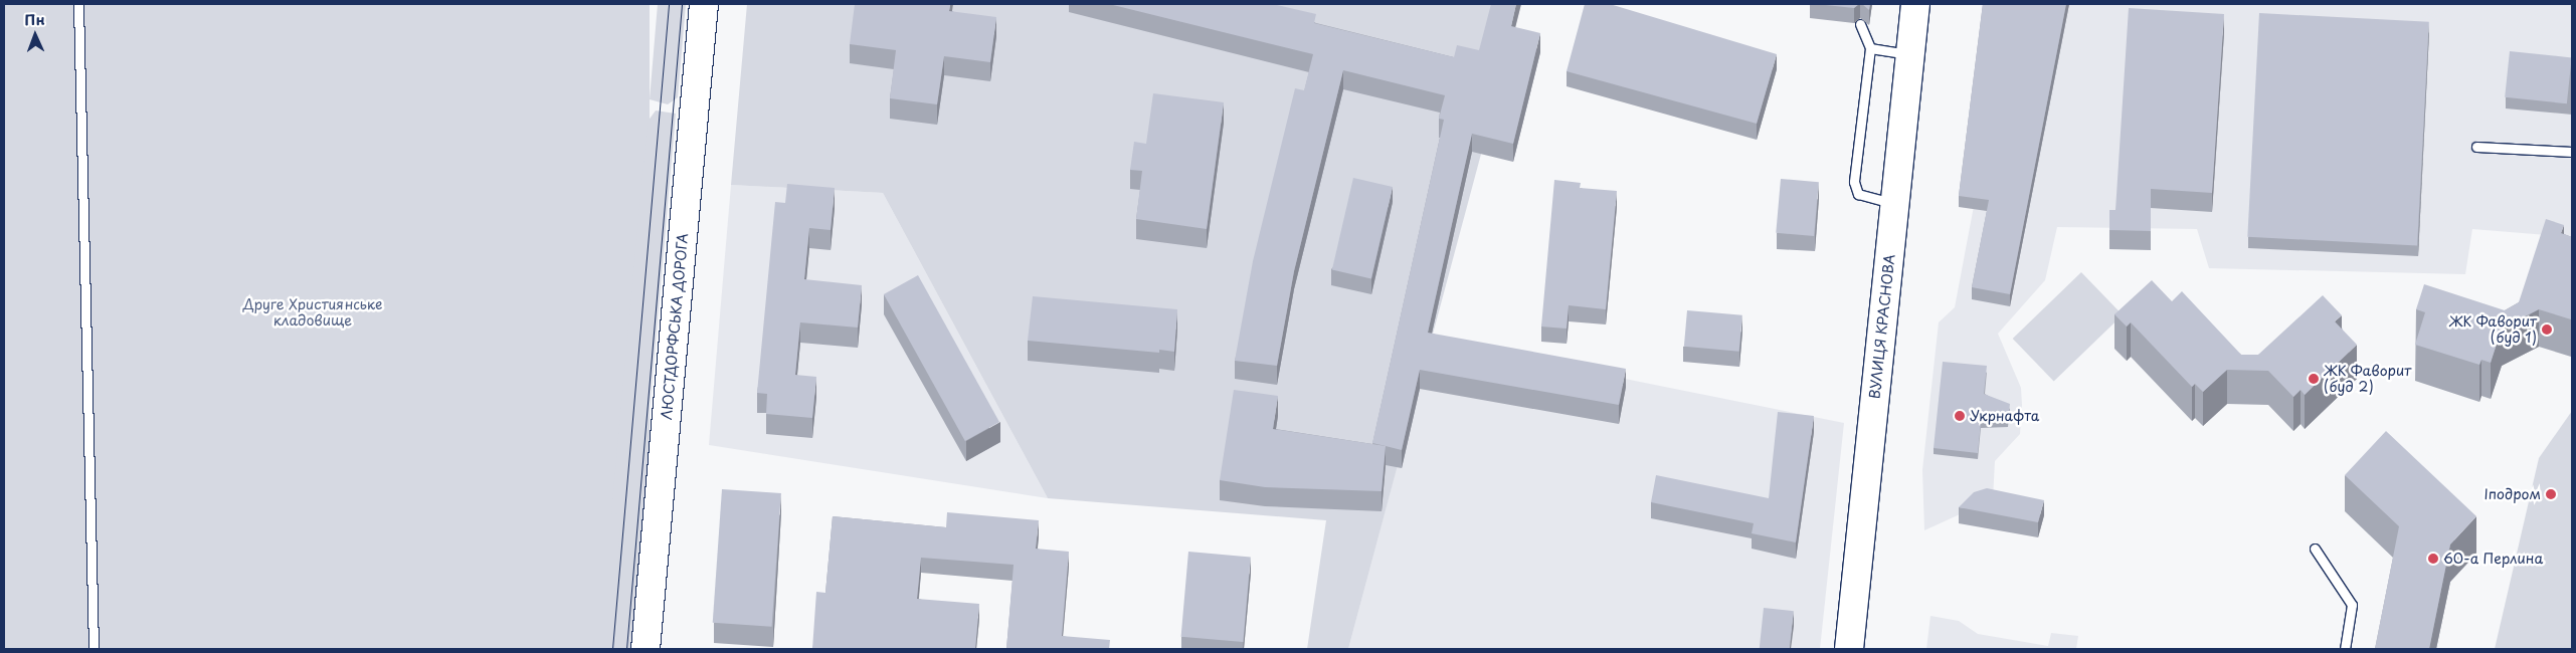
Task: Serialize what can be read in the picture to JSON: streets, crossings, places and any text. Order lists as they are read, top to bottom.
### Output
{
  "streets": {
    "main road": ["ЛЮСТДОРФСЬКА ДОРОГА", "ВУЛИЦЯ КРАСНОВА"]
  },
  "parks": ["Друге Християнське кладовище"],
  "places": [
    "ЖК Фаворит (буд 1)",
    "ЖК Фаворит (буд 2)",
    "Укрнафта",
    "Іподром",
    "60-а Перлина"
  ],
  "north": "top"
}
